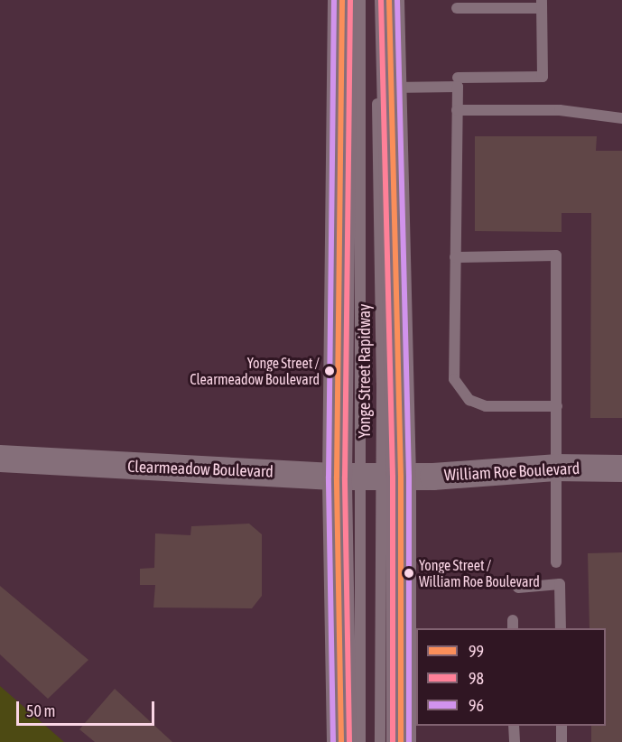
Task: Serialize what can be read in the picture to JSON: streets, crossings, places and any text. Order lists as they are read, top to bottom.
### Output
{
  "streets": {
    "street": ["Clearmeadow Boulevard", "William Roe Boulevard"],
    "lane": ["Yonge Street Rapidway"]
  },
  "crossings": [
    ["Yonge Street Rapidway", "Clearmeadow Boulevard"],
    ["Yonge Street Rapidway", "William Roe Boulevard"],
    ["Clearmeadow Boulevard", "William Roe Boulevard"]
  ],
  "places": ["Yonge Street / Clearmeadow Boulevard", "Yonge Street / William Roe Boulevard"],
  "lines": ["transit line 99", "transit line 98", "transit line 96"],
  "legend": ["99", "98", "96"],
  "scale_bar": "50 m"
}
